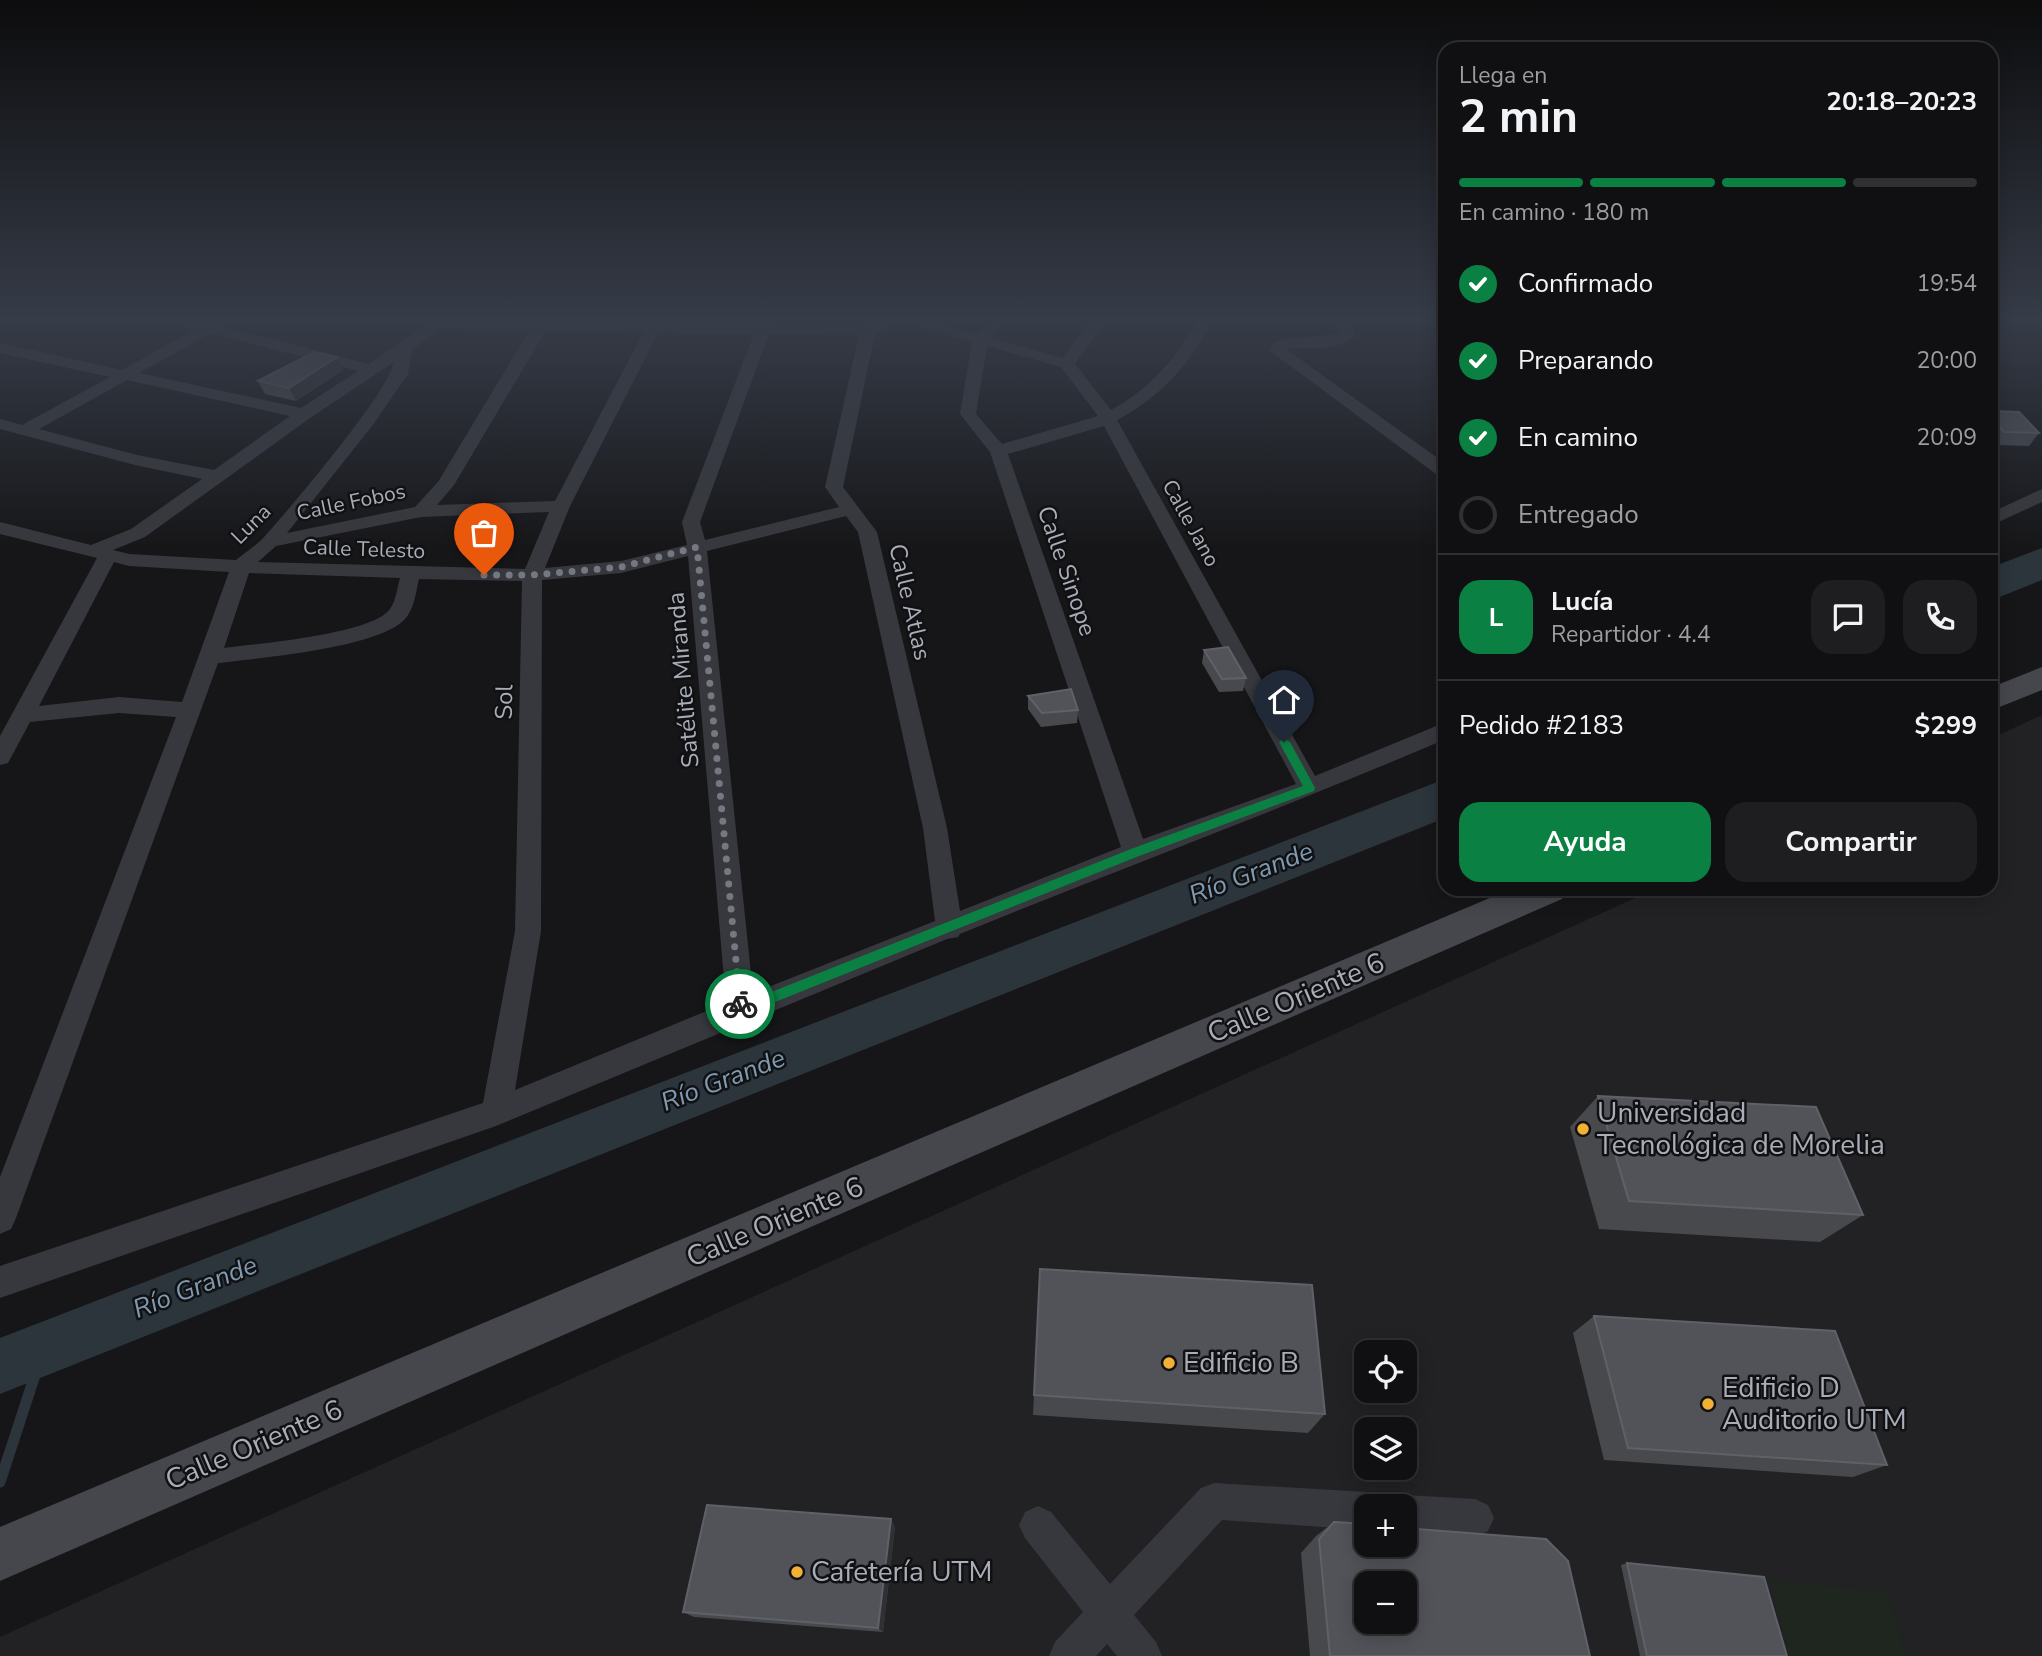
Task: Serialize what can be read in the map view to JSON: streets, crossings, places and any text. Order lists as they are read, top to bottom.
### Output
{
  "streets": {
    "main road": ["Calle Oriente 6"],
    "street": [
      "Calle Fobos",
      "Calle Jano",
      "Luna",
      "Calle Telesto",
      "Calle Sinope",
      "Calle Atlas",
      "Satélite Miranda",
      "Sol"
    ]
  },
  "crossings": [
    ["Calle Fobos", "Luna"],
    ["Luna", "Calle Telesto"],
    ["Calle Telesto", "Calle Atlas"],
    ["Calle Telesto", "Satélite Miranda"],
    ["Calle Telesto", "Sol"]
  ],
  "water": ["Río Grande"],
  "places": [
    "Universidad Tecnológica de Morelia",
    "Edificio B",
    "Edificio D Auditorio UTM",
    "Cafetería UTM"
  ],
  "page": {
    "heading": ["2 min", "Llega en", "20:18–20:23"],
    "panel": [
      "Lucía",
      "Repartidor · 4.4",
      "Pedido #2183",
      "$299"
    ],
    "bar": "En camino · 180 m",
    "list": [
      ["Confirmado", "19:54"],
      ["Preparando", "20:00"],
      ["En camino", "20:09"],
      "Entregado"
    ],
    "round": "L",
    "buttons": ["Ayuda", "Compartir"],
    "map_buttons": ["+", "−"]
  }
}
